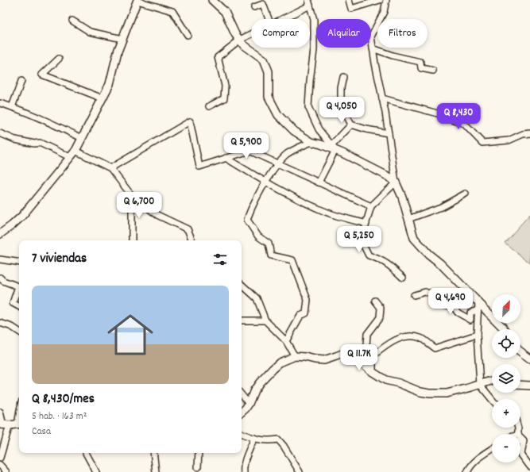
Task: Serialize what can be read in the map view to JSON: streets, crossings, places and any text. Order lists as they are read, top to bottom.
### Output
{
  "north": "top right",
  "page": {
    "chip": ["Comprar", "Alquilar", "Filtros"],
    "price": [
      "Q 4,050",
      "Q 8,430",
      "Q 5,900",
      "Q 6,700",
      "Q 5,250",
      "Q 4,690",
      "Q 11.7K"
    ],
    "heading": "7 viviendas",
    "list": [
      {
        "name": "Q 8,430/mes",
        "note": "5 hab. · 163 m² · Casa"
      }
    ],
    "map_buttons": ["+", "−"]
  }
}
